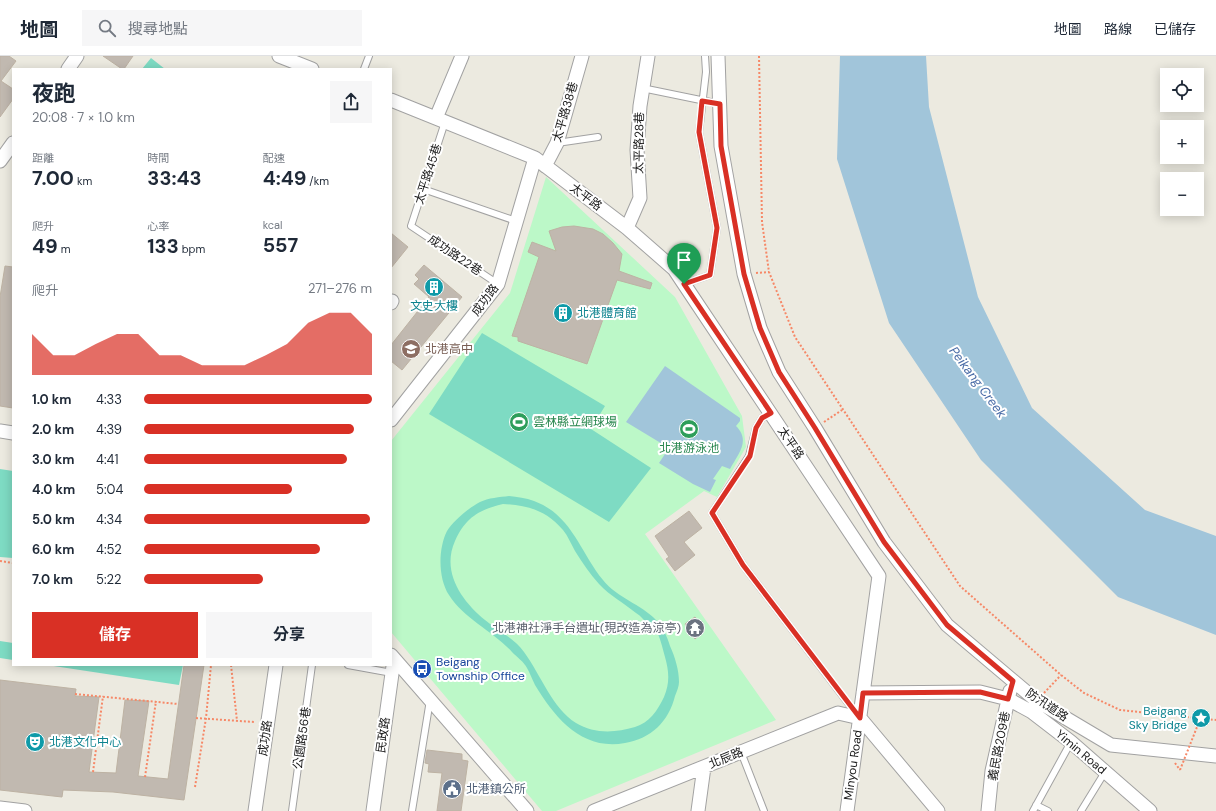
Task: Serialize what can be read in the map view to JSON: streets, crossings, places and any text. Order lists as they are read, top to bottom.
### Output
{
  "streets": {
    "street": [
      "太平路38巷",
      "太平路28巷",
      "太平路",
      "成功路",
      "防汛道路",
      "民政路",
      "義民路209巷",
      "Yimin Road",
      "北辰路",
      "Minyou Road"
    ],
    "lane": ["太平路45巷", "成功路22巷", "公園路56巷"]
  },
  "crossings": [
    ["太平路38巷", "太平路"],
    ["太平路38巷", "成功路"],
    ["太平路28巷", "太平路"],
    ["太平路45巷", "太平路"],
    ["太平路45巷", "成功路22巷"],
    ["太平路", "成功路"],
    ["太平路", "Yimin Road"],
    ["太平路", "北辰路"],
    ["太平路", "Minyou Road"],
    ["成功路22巷", "成功路"],
    ["防汛道路", "義民路209巷"],
    ["義民路209巷", "Yimin Road"],
    ["北辰路", "Minyou Road"]
  ],
  "water": ["Peikang Creek"],
  "places": {
    "building": ["文史大樓", "北港體育館"],
    "school or university": ["北港高中"],
    "sports": ["雲林縣立網球場", "北港游泳池"],
    "temple": ["北港神社淨手台遺址(現改造為涼亭)"],
    "bus stop": ["Beigang Township Office"],
    "place": ["Beigang Sky Bridge"],
    "theatre": ["北港文化中心"],
    "public building": ["北港鎮公所"]
  },
  "page": {
    "header": "地圖",
    "search": "搜尋地點",
    "nav": ["地圖", "路線", "已儲存"],
    "map_buttons": ["+", "−"],
    "heading": ["夜跑", "20:08 · 7 × 1.0 km"],
    "stats": [
      ["距離", "7.00 km"],
      ["時間", "33:43"],
      ["配速", "4:49 /km"],
      ["爬升", "49 m"],
      ["心率", "133 bpm"],
      ["kcal", "557"]
    ],
    "chart": ["爬升", "271–276 m"],
    "list": [
      {
        "name": "1.0 km",
        "note": "4:33"
      },
      {
        "name": "2.0 km",
        "note": "4:39"
      },
      {
        "name": "3.0 km",
        "note": "4:41"
      },
      {
        "name": "4.0 km",
        "note": "5:04"
      },
      {
        "name": "5.0 km",
        "note": "4:34"
      },
      {
        "name": "6.0 km",
        "note": "4:52"
      },
      {
        "name": "7.0 km",
        "note": "5:22"
      }
    ],
    "buttons": ["儲存", "分享"]
  }
}
